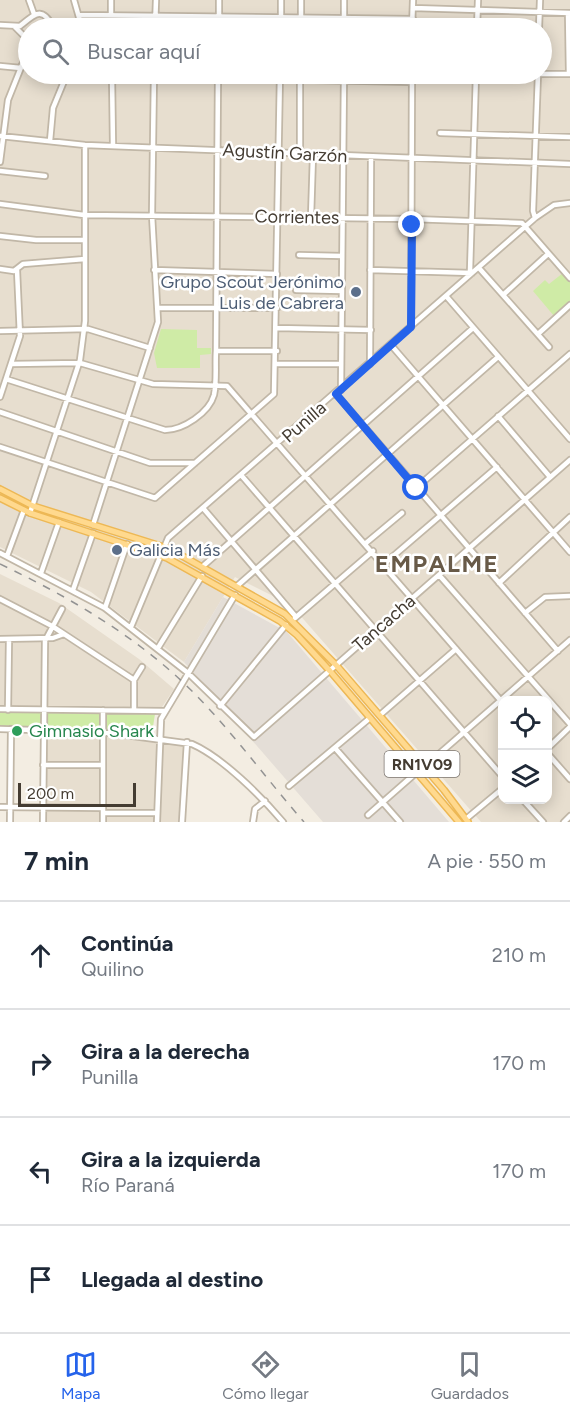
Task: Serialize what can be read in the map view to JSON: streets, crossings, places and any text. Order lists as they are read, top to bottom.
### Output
{
  "streets": {
    "main road": ["RN1V09"],
    "street": [
      "Agustín Garzón",
      "Corrientes",
      "Punilla",
      "Tancacha"
    ]
  },
  "crossings": [
    ["Corrientes", "Punilla"],
    ["Punilla", "RN1V09"],
    ["Tancacha", "RN1V09"]
  ],
  "districts": ["EMPALME"],
  "places": ["Grupo Scout Jerónimo Luis de Cabrera", "Galicia Más", "Gimnasio Shark"],
  "scale_bar": "200 m",
  "page": {
    "search": "Buscar aquí",
    "scale": "200 m",
    "heading": ["7 min", "A pie · 550 m"],
    "list": [
      ["Continúa", "Quilino", "210 m"],
      ["Gira a la derecha", "Punilla", "170 m"],
      ["Gira a la izquierda", "Río Paraná", "170 m"],
      "Llegada al destino"
    ],
    "nav": ["Mapa", "Cómo llegar", "Guardados"]
  }
}
